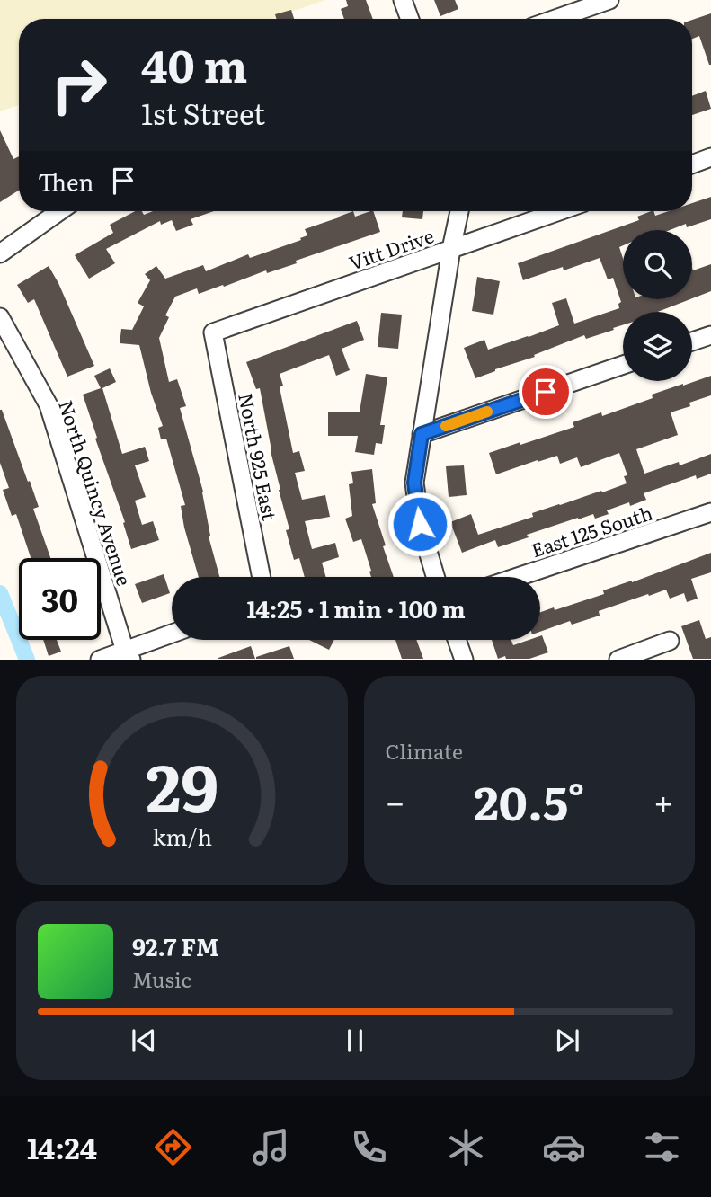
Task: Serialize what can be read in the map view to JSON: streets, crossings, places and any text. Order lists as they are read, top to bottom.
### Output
{
  "streets": {
    "street": [
      "Vitt Drive",
      "North 925 East",
      "North Quincy Avenue",
      "East 125 South"
    ]
  },
  "crossings": [
    ["Vitt Drive", "North 925 East"]
  ],
  "page": {
    "turn": ["40 m", "1st Street"],
    "then": "Then",
    "limit": "30",
    "trip": "14:25 · 1 min · 100 m",
    "tile": "Climate",
    "heat": ["−", "20.5°", "+"],
    "song": ["92.7 FM", "Music"],
    "tabs": "14:24",
    "gauge": ["29", "km/h"]
  }
}
